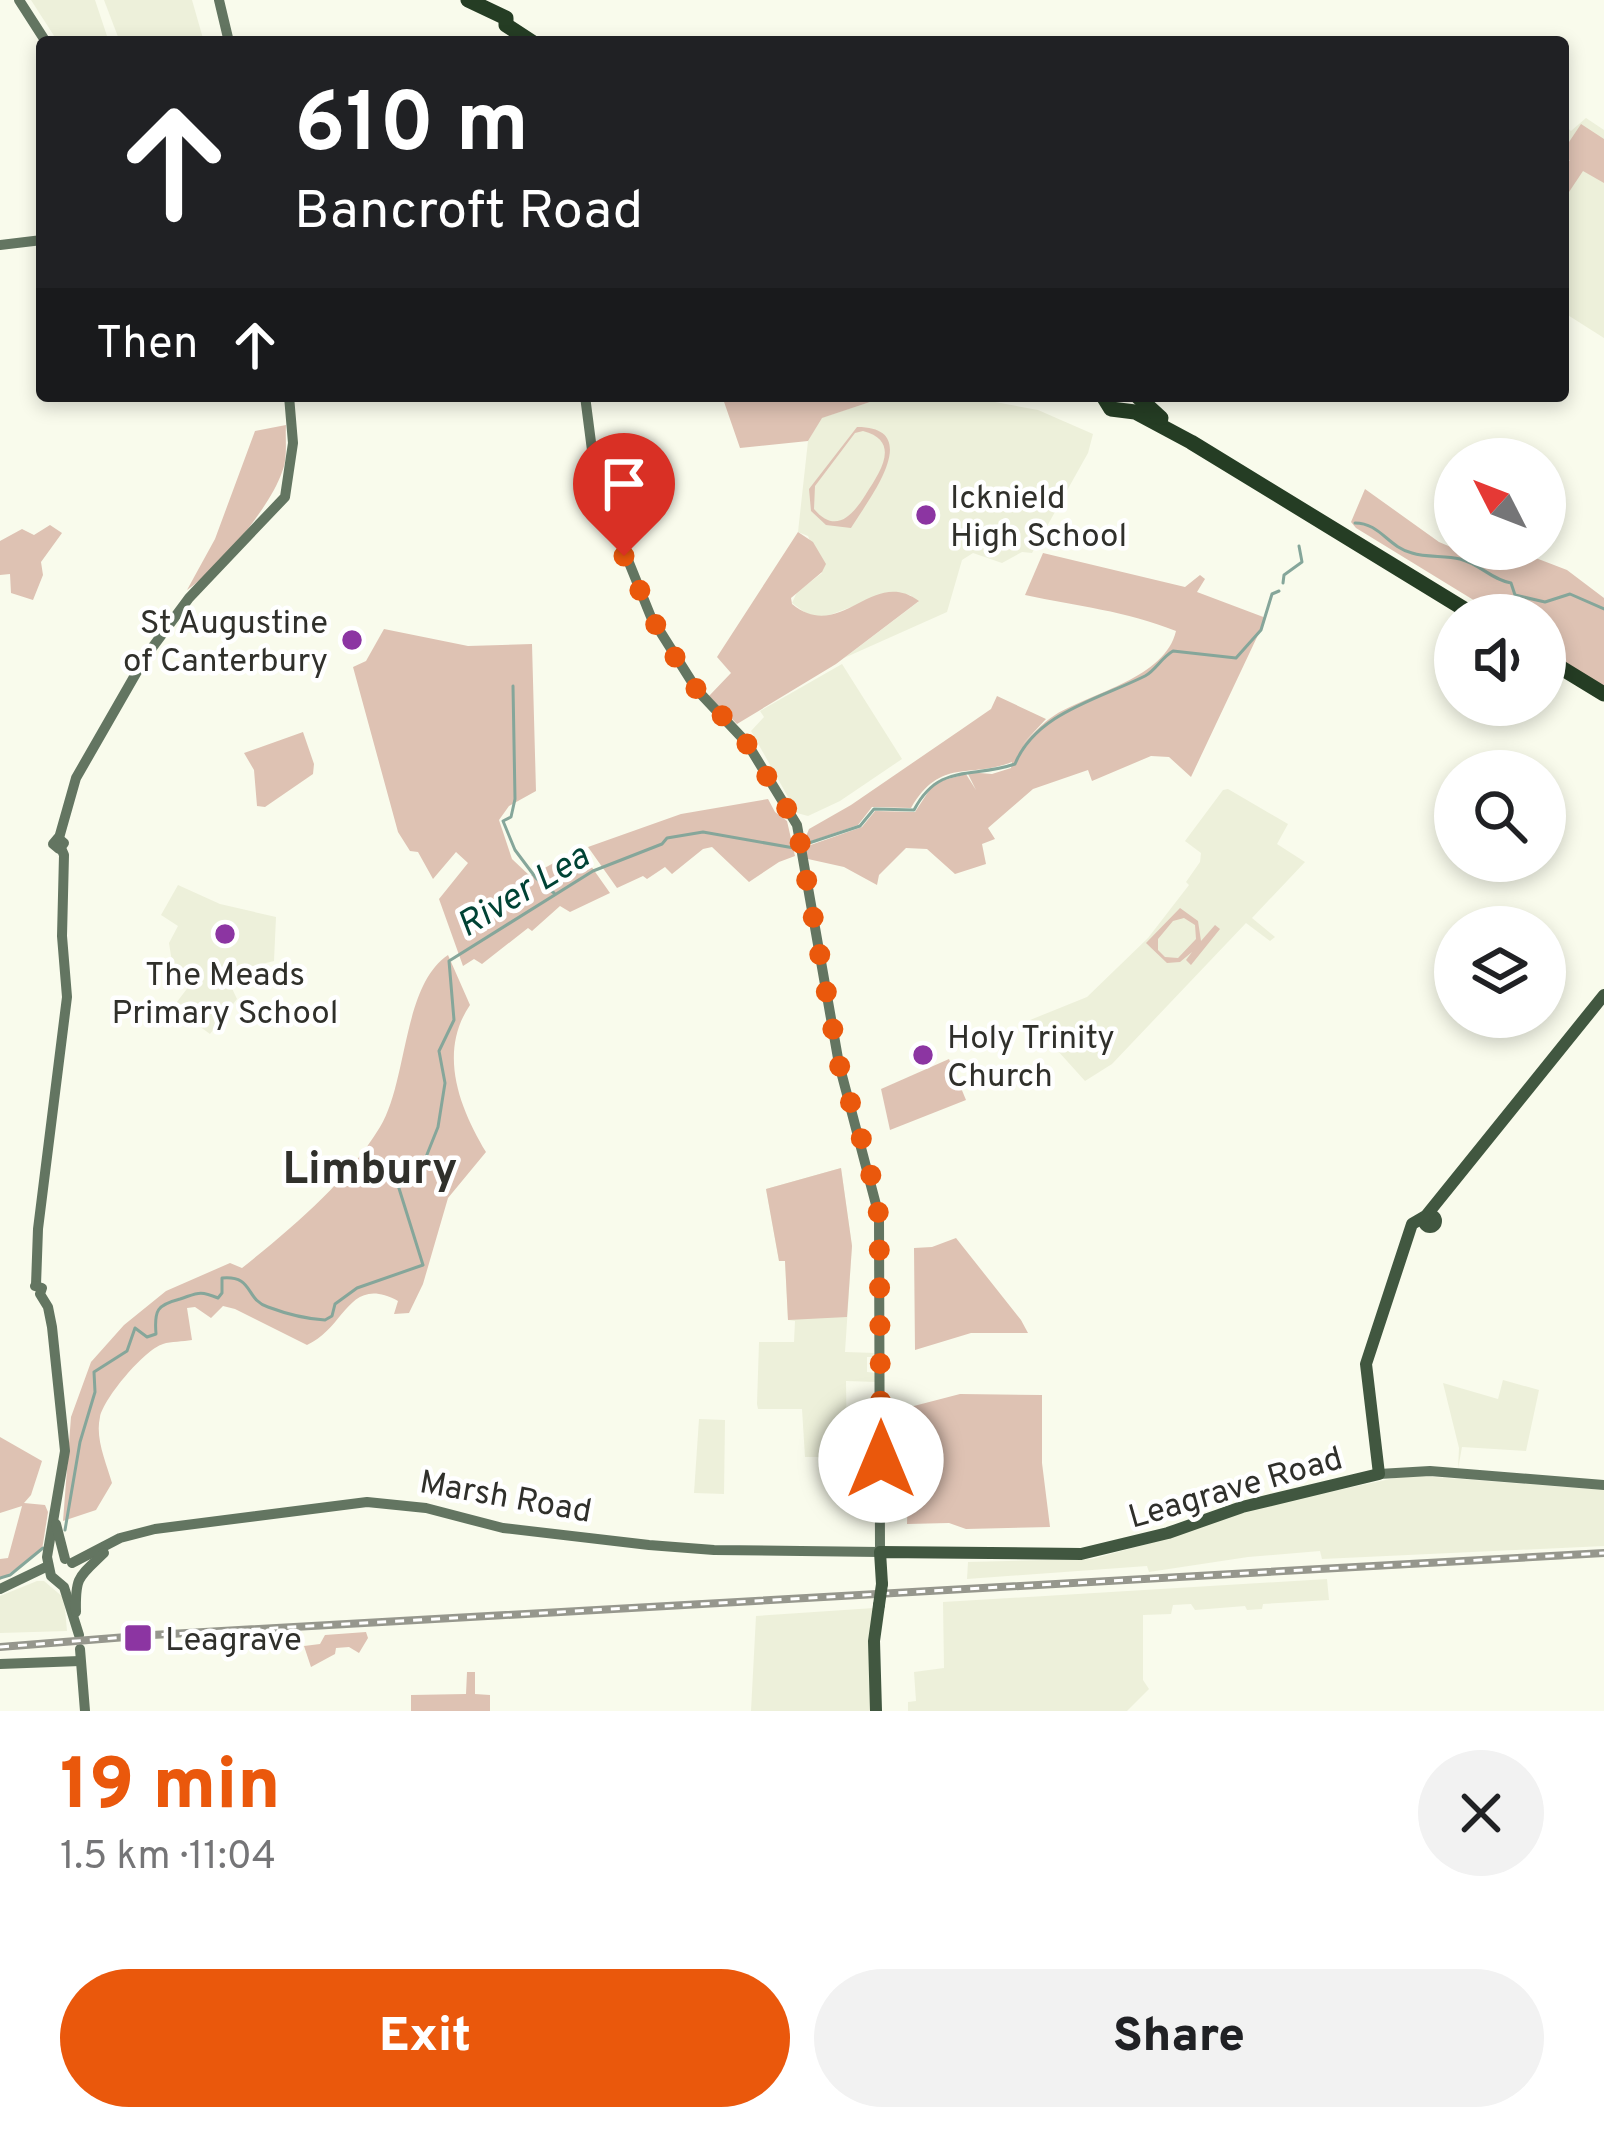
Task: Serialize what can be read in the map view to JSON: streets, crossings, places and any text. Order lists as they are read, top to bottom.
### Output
{
  "streets": {
    "main road": ["Leagrave Road"],
    "street": ["Marsh Road"]
  },
  "crossings": [
    ["Leagrave Road", "Marsh Road"]
  ],
  "districts": ["Limbury"],
  "water": ["River Lea"],
  "places": {
    "other": [
      "Icknield High School",
      "St Augustine of Canterbury",
      "The Meads Primary School",
      "Holy Trinity Church"
    ],
    "transit": ["Leagrave"]
  },
  "north": "top left",
  "page": {
    "turn": ["610 m", "Bancroft Road"],
    "then": "Then",
    "heading": ["19 min", "1.5 km · 11:04"],
    "buttons": ["Exit", "Share"]
  }
}
